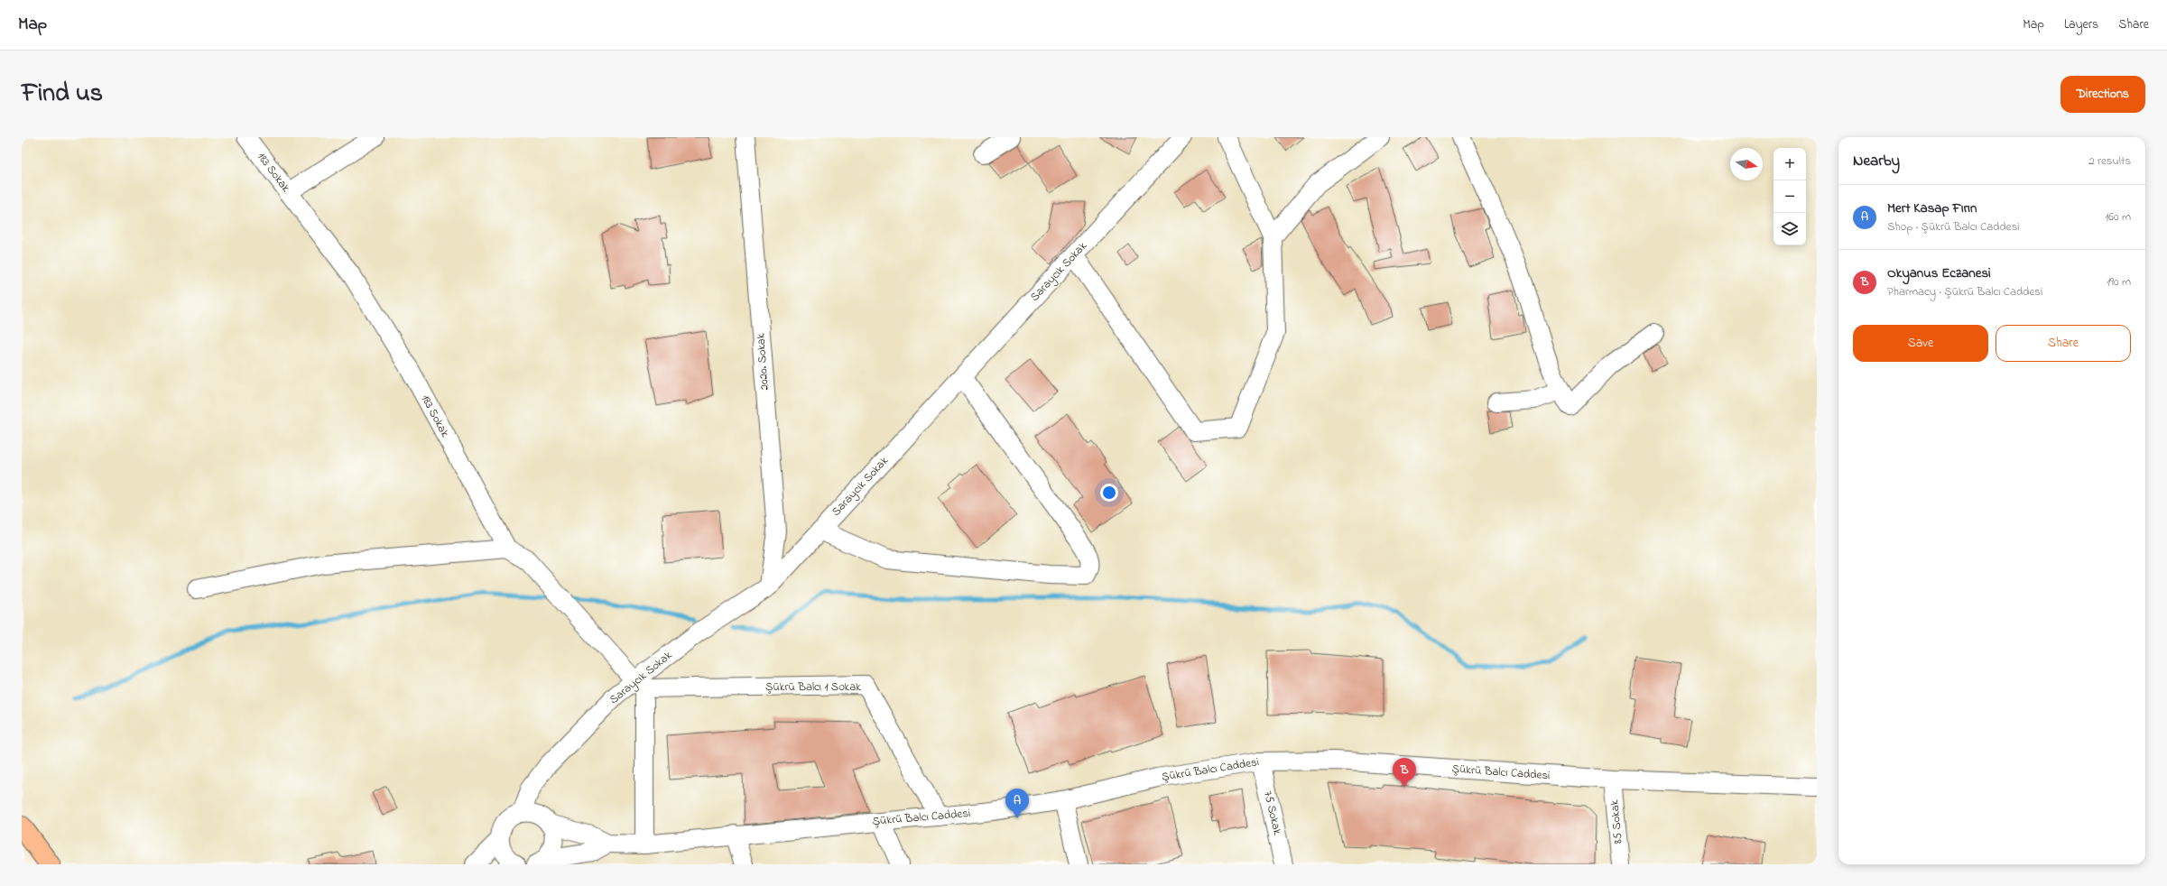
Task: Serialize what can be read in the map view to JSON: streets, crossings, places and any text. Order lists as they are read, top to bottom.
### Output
{
  "streets": {
    "street": [
      "183 Sokak",
      "Saraycık Sokak",
      "2020. Sokak",
      "Şükrü Balcı 1 Sokak",
      "Şükrü Balcı Caddesi",
      "75 Sokak",
      "85 Sokak"
    ]
  },
  "crossings": [
    ["Saraycık Sokak", "2020. Sokak"],
    ["Saraycık Sokak", "Şükrü Balcı 1 Sokak"],
    ["Saraycık Sokak", "Şükrü Balcı Caddesi"],
    ["Şükrü Balcı 1 Sokak", "Şükrü Balcı Caddesi"],
    ["Şükrü Balcı Caddesi", "75 Sokak"],
    ["Şükrü Balcı Caddesi", "85 Sokak"]
  ],
  "north": "right",
  "page": {
    "header": "Map",
    "nav": ["Map", "Layers", "Share"],
    "title": "Find us",
    "buttons": [
      "Directions",
      ["Save", "Share"]
    ],
    "heading": ["Nearby", "2 results"],
    "map_buttons": ["+", "−"],
    "list": [
      {
        "mark": "A",
        "name": "Mert Kasap Fırın",
        "note": "Shop · Şükrü Balcı Caddesi",
        "value": "160 m"
      },
      {
        "mark": "B",
        "name": "Okyanus Eczanesi",
        "note": "Pharmacy · Şükrü Balcı Caddesi",
        "value": "190 m"
      }
    ],
    "pins": ["B", "A"]
  }
}
